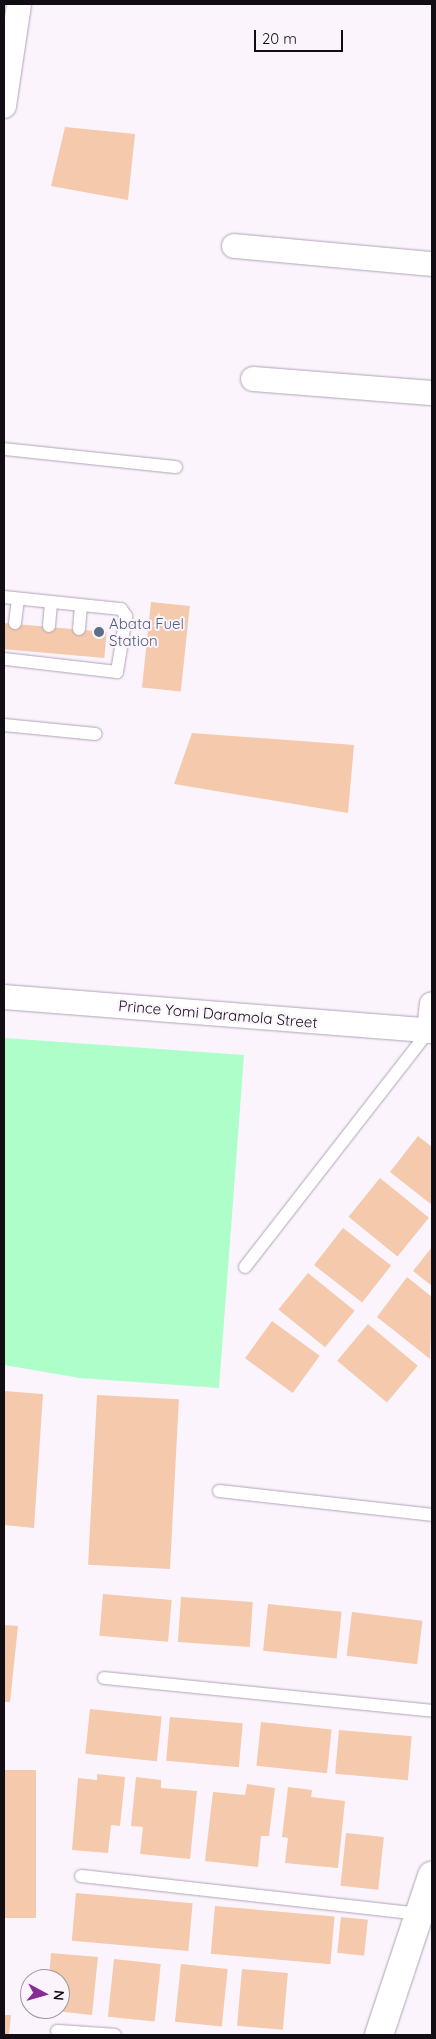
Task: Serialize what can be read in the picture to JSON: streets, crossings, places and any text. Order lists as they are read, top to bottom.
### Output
{
  "streets": {
    "street": ["Prince Yomi Daramola Street"]
  },
  "places": ["Abata Fuel Station"],
  "scale_bar": "20 m",
  "north": "right"
}
